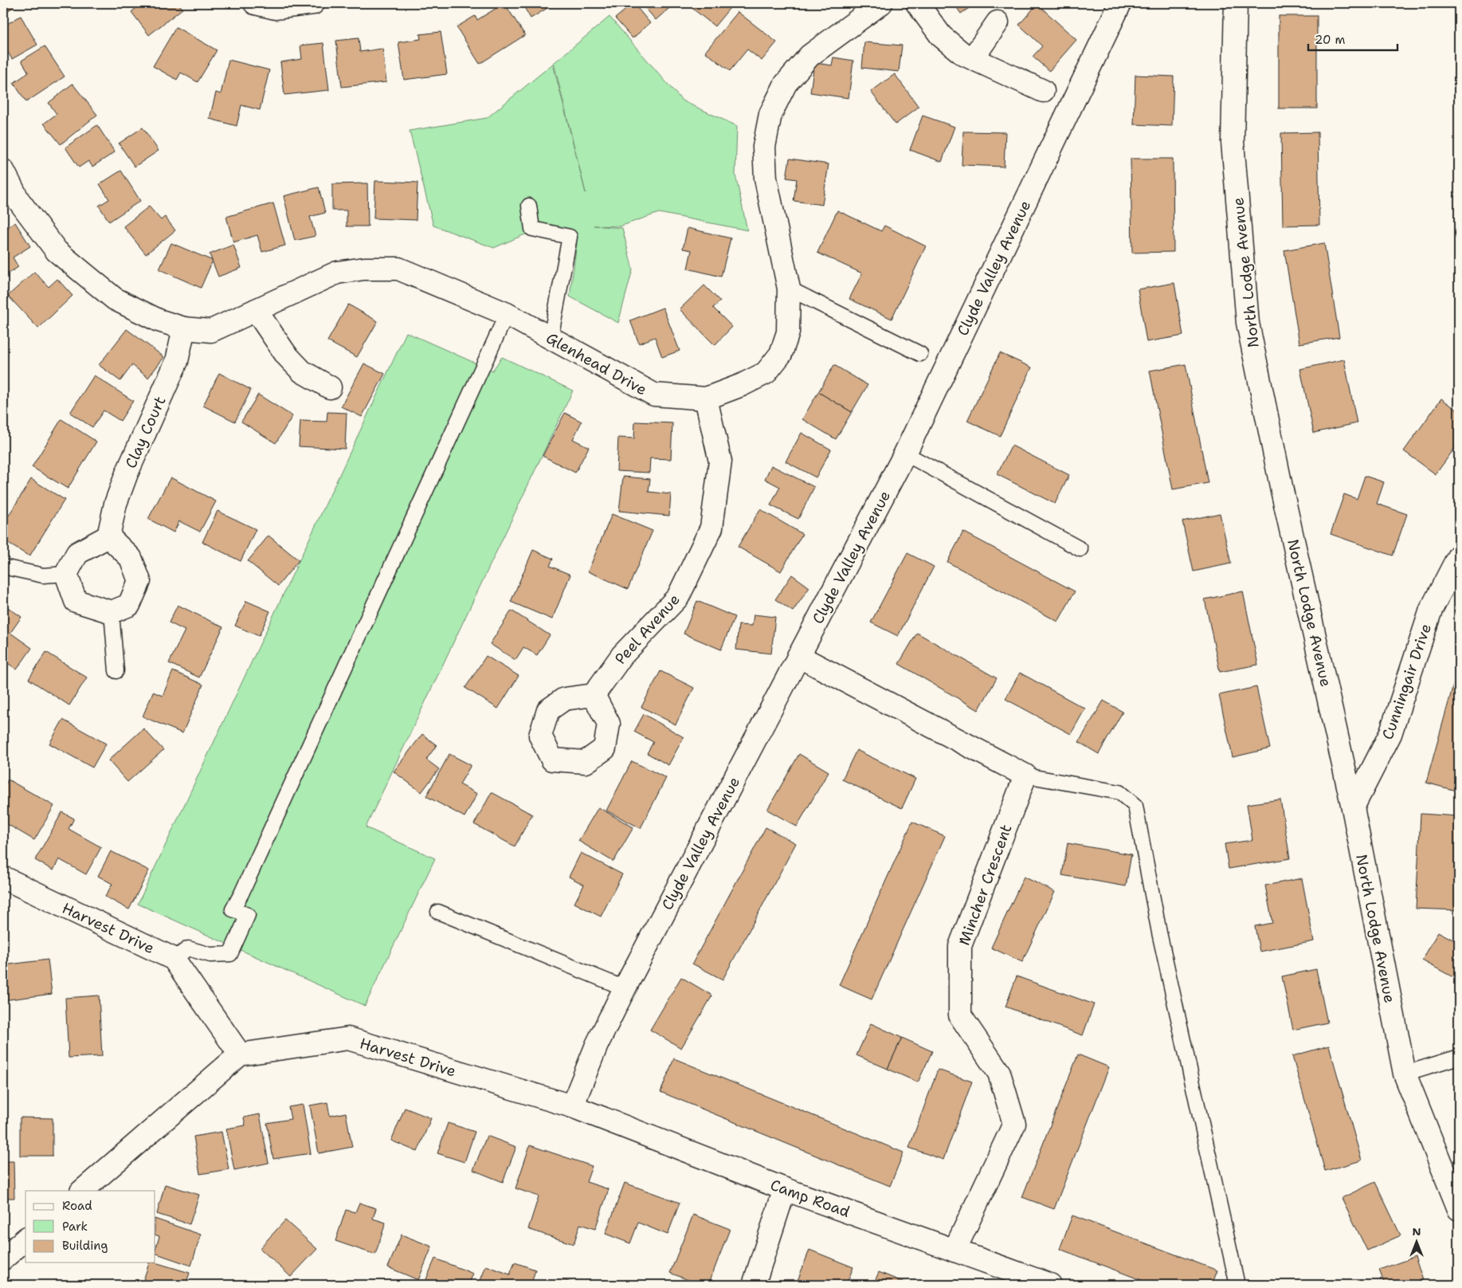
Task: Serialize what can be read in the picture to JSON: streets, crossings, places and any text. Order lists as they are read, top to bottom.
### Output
{
  "streets": {
    "street": [
      "Clyde Valley Avenue",
      "North Lodge Avenue",
      "Glenhead Drive",
      "Clay Court",
      "Peel Avenue",
      "Cunningair Drive",
      "Mincher Crescent",
      "Harvest Drive",
      "Camp Road"
    ]
  },
  "crossings": [
    ["Clyde Valley Avenue", "Harvest Drive"],
    ["Clyde Valley Avenue", "Camp Road"],
    ["North Lodge Avenue", "Cunningair Drive"],
    ["Glenhead Drive", "Clay Court"],
    ["Glenhead Drive", "Peel Avenue"],
    ["Mincher Crescent", "Camp Road"],
    ["Harvest Drive", "Camp Road"]
  ],
  "legend": ["Road", "Park", "Building"],
  "scale_bar": "20 m",
  "north": "top"
}
